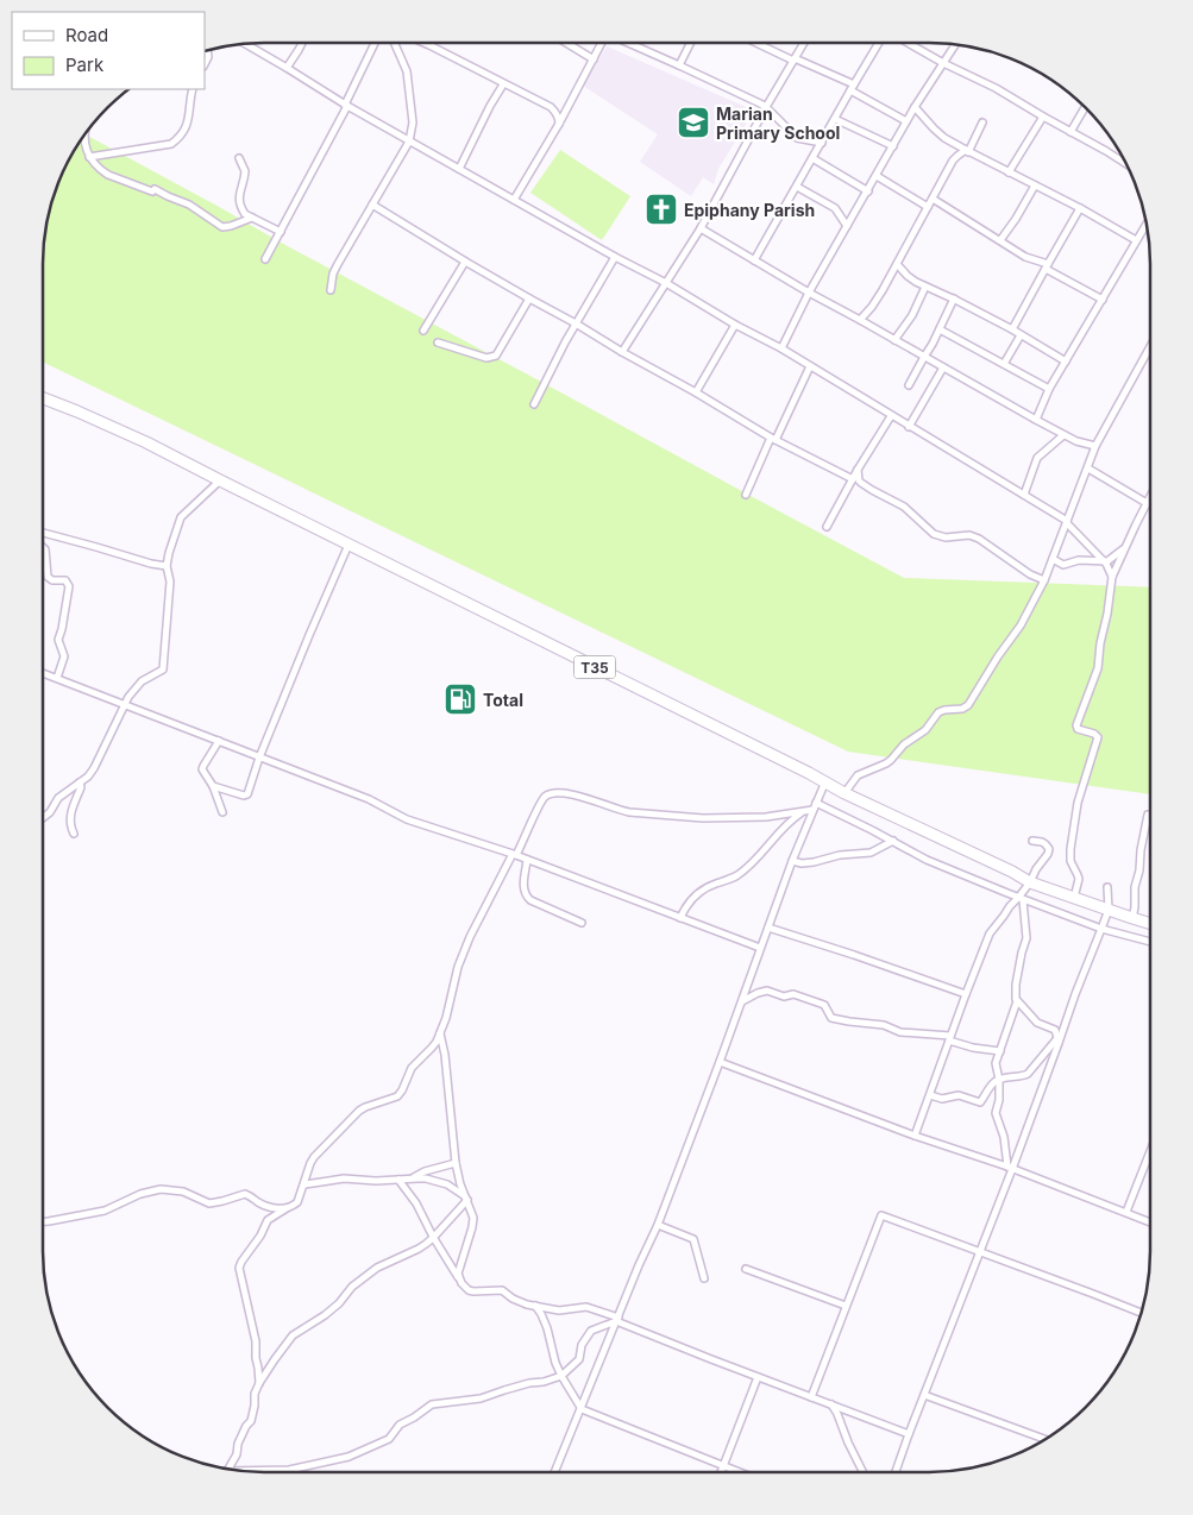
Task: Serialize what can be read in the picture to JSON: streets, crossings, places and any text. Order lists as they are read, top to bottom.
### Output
{
  "streets": {
    "highway": ["T35"]
  },
  "places": {
    "school or university": ["Marian Primary School"],
    "church": ["Epiphany Parish"],
    "fuel station": ["Total"]
  },
  "legend": ["Road", "Park"]
}
